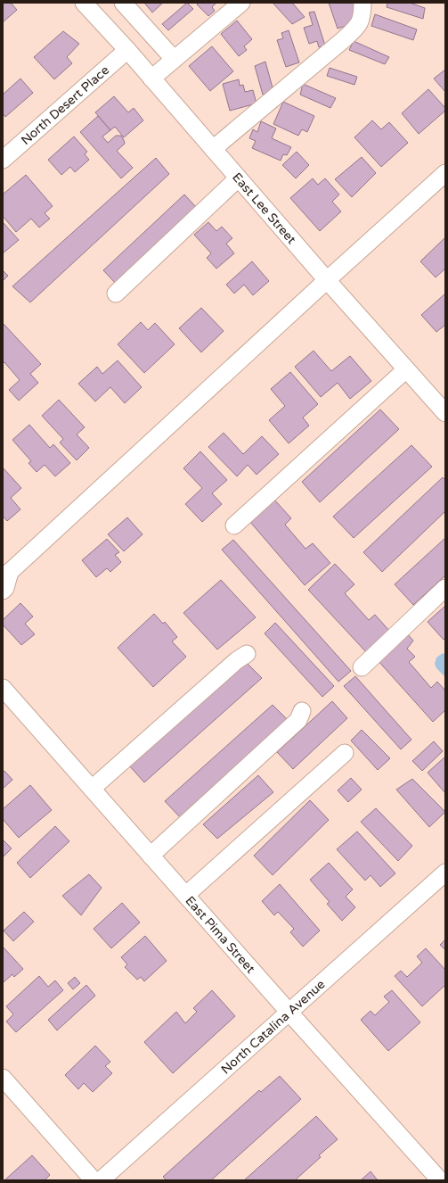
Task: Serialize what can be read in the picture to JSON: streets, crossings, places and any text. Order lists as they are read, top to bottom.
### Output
{
  "streets": {
    "street": [
      "North Desert Place",
      "East Lee Street",
      "East Pima Street",
      "North Catalina Avenue"
    ]
  },
  "crossings": [
    ["North Desert Place", "East Lee Street"],
    ["East Pima Street", "North Catalina Avenue"]
  ]
}
